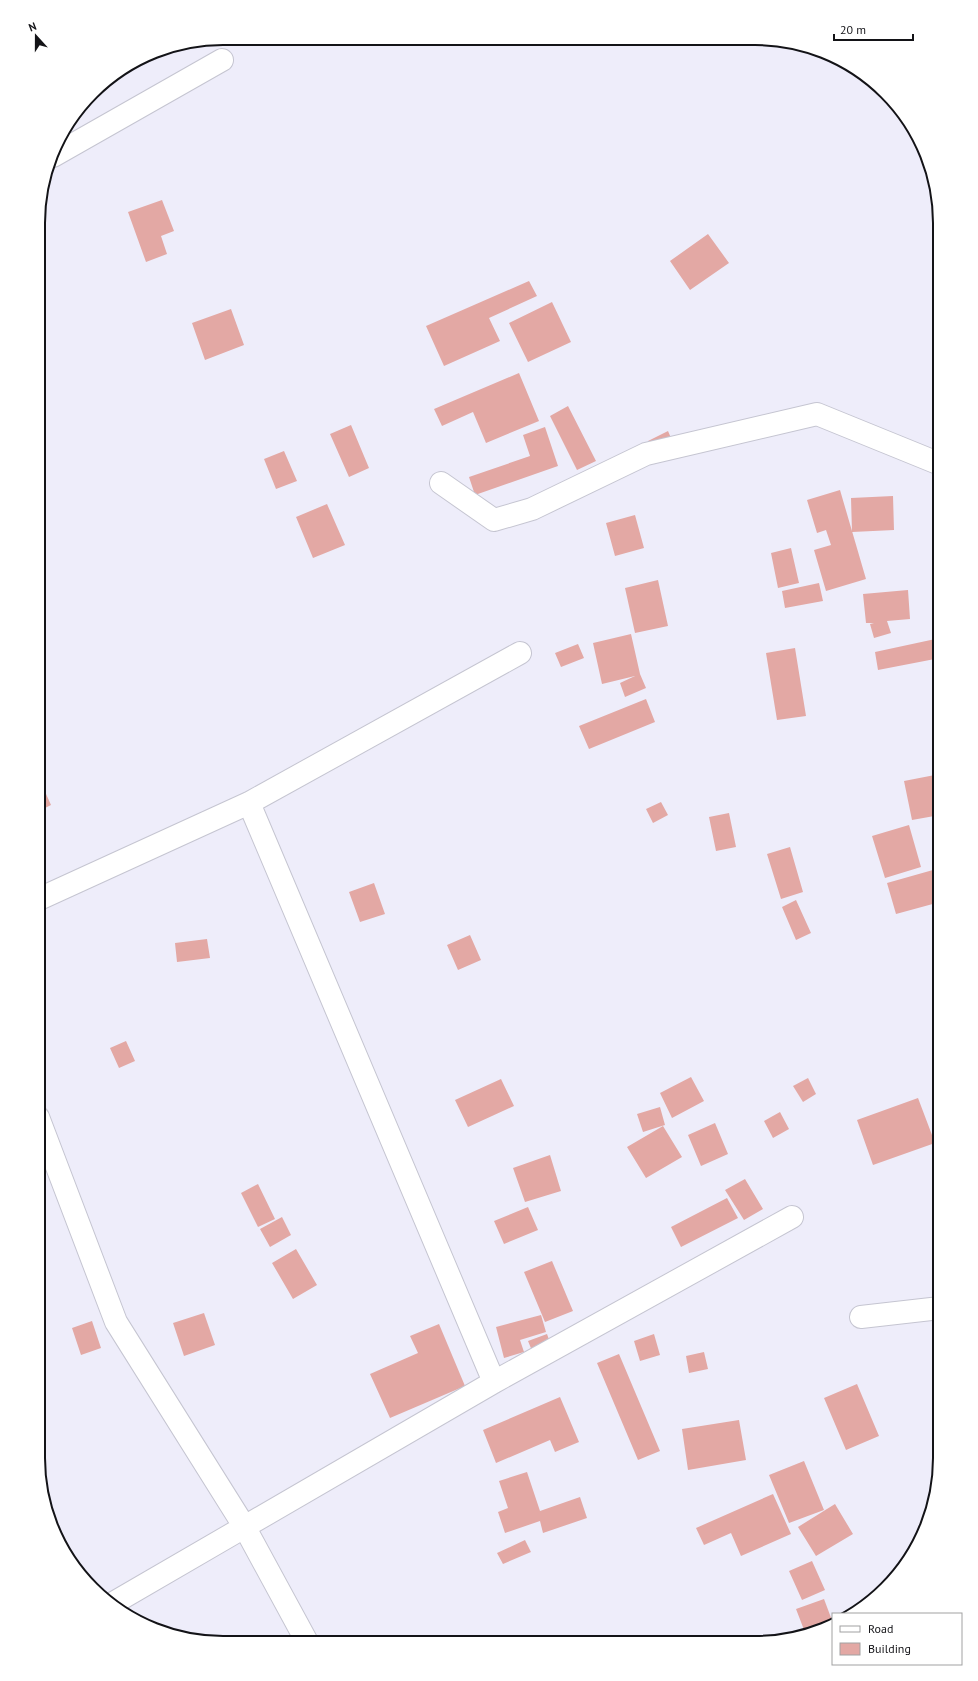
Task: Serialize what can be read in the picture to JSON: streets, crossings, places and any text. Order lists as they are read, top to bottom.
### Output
{
  "legend": ["Road", "Building"],
  "scale_bar": "20 m",
  "north": "top"
}
